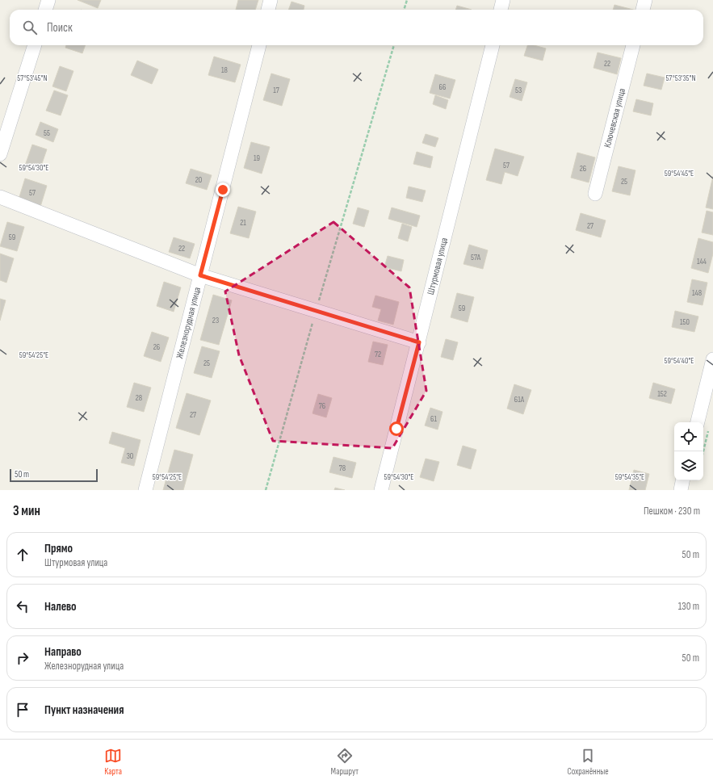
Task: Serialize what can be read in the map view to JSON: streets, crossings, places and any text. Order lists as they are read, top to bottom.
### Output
{
  "streets": {
    "street": ["Ключевская улица", "Штурмовая улица", "Железнорудная улица"]
  },
  "house_numbers": [
    "22",
    "18",
    "66",
    "17",
    "53",
    "55",
    "19",
    "57",
    "26",
    "20",
    "25",
    "57",
    "21",
    "27",
    "59",
    "22",
    "57А",
    "144",
    "148",
    "59",
    "23",
    "150",
    "26",
    "72",
    "25",
    "152",
    "28",
    "61А",
    "76",
    "27",
    "61",
    "30",
    "78"
  ],
  "scale_bar": "50 m",
  "page": {
    "search": "Поиск",
    "scale": "50 m",
    "heading": ["3 мин", "Пешком · 230 m"],
    "list": [
      ["Прямо", "Штурмовая улица", "50 m"],
      ["Налево", "130 m"],
      ["Направо", "Железнорудная улица", "50 m"],
      "Пункт назначения"
    ],
    "nav": ["Карта", "Маршрут", "Сохранённые"]
  },
  "coordinates": [
    "57°53'45\"N",
    "57°53'35\"N",
    "59°54'30\"E",
    "59°54'45\"E",
    "59°54'25\"E",
    "59°54'40\"E",
    "59°54'35\"E"
  ]
}
